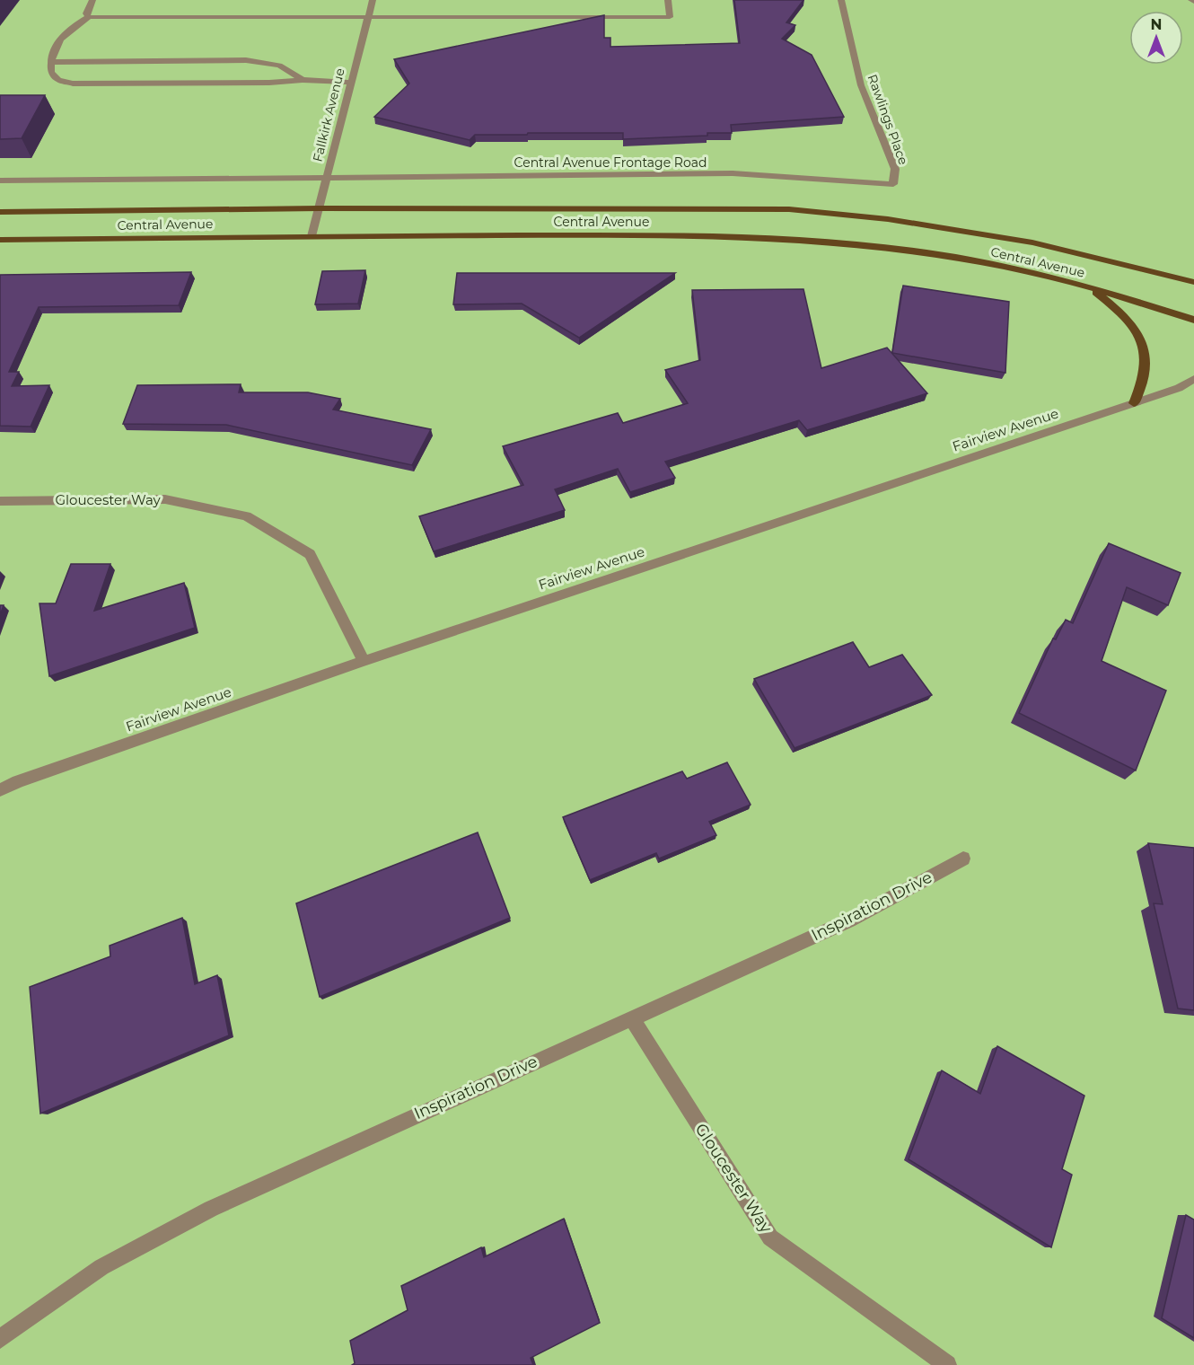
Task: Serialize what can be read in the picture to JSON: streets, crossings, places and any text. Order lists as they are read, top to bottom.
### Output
{
  "streets": {
    "main road": ["Central Avenue"],
    "street": [
      "Fallkirk Avenue",
      "Rawlings Place",
      "Central Avenue Frontage Road",
      "Fairview Avenue",
      "Gloucester Way",
      "Inspiration Drive"
    ]
  },
  "crossings": [
    ["Fallkirk Avenue", "Central Avenue Frontage Road"],
    ["Fallkirk Avenue", "Central Avenue"],
    ["Rawlings Place", "Central Avenue Frontage Road"],
    ["Fairview Avenue", "Gloucester Way"],
    ["Gloucester Way", "Inspiration Drive"]
  ],
  "north": "top"
}
